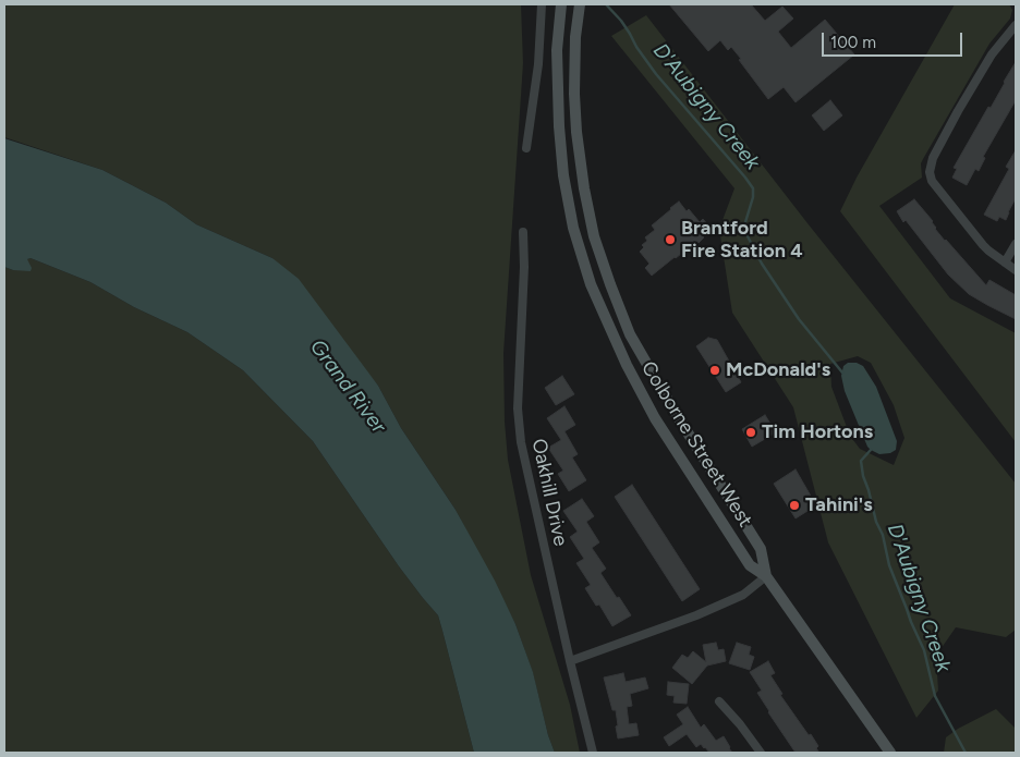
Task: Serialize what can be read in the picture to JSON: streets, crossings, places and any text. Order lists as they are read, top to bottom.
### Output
{
  "streets": {
    "main road": ["Colborne Street West"],
    "street": ["Oakhill Drive"]
  },
  "water": ["D'Aubigny Creek", "Grand River"],
  "places": [
    "Brantford Fire Station 4",
    "McDonald's",
    "Tim Hortons",
    "Tahini's"
  ],
  "scale_bar": "100 m"
}
